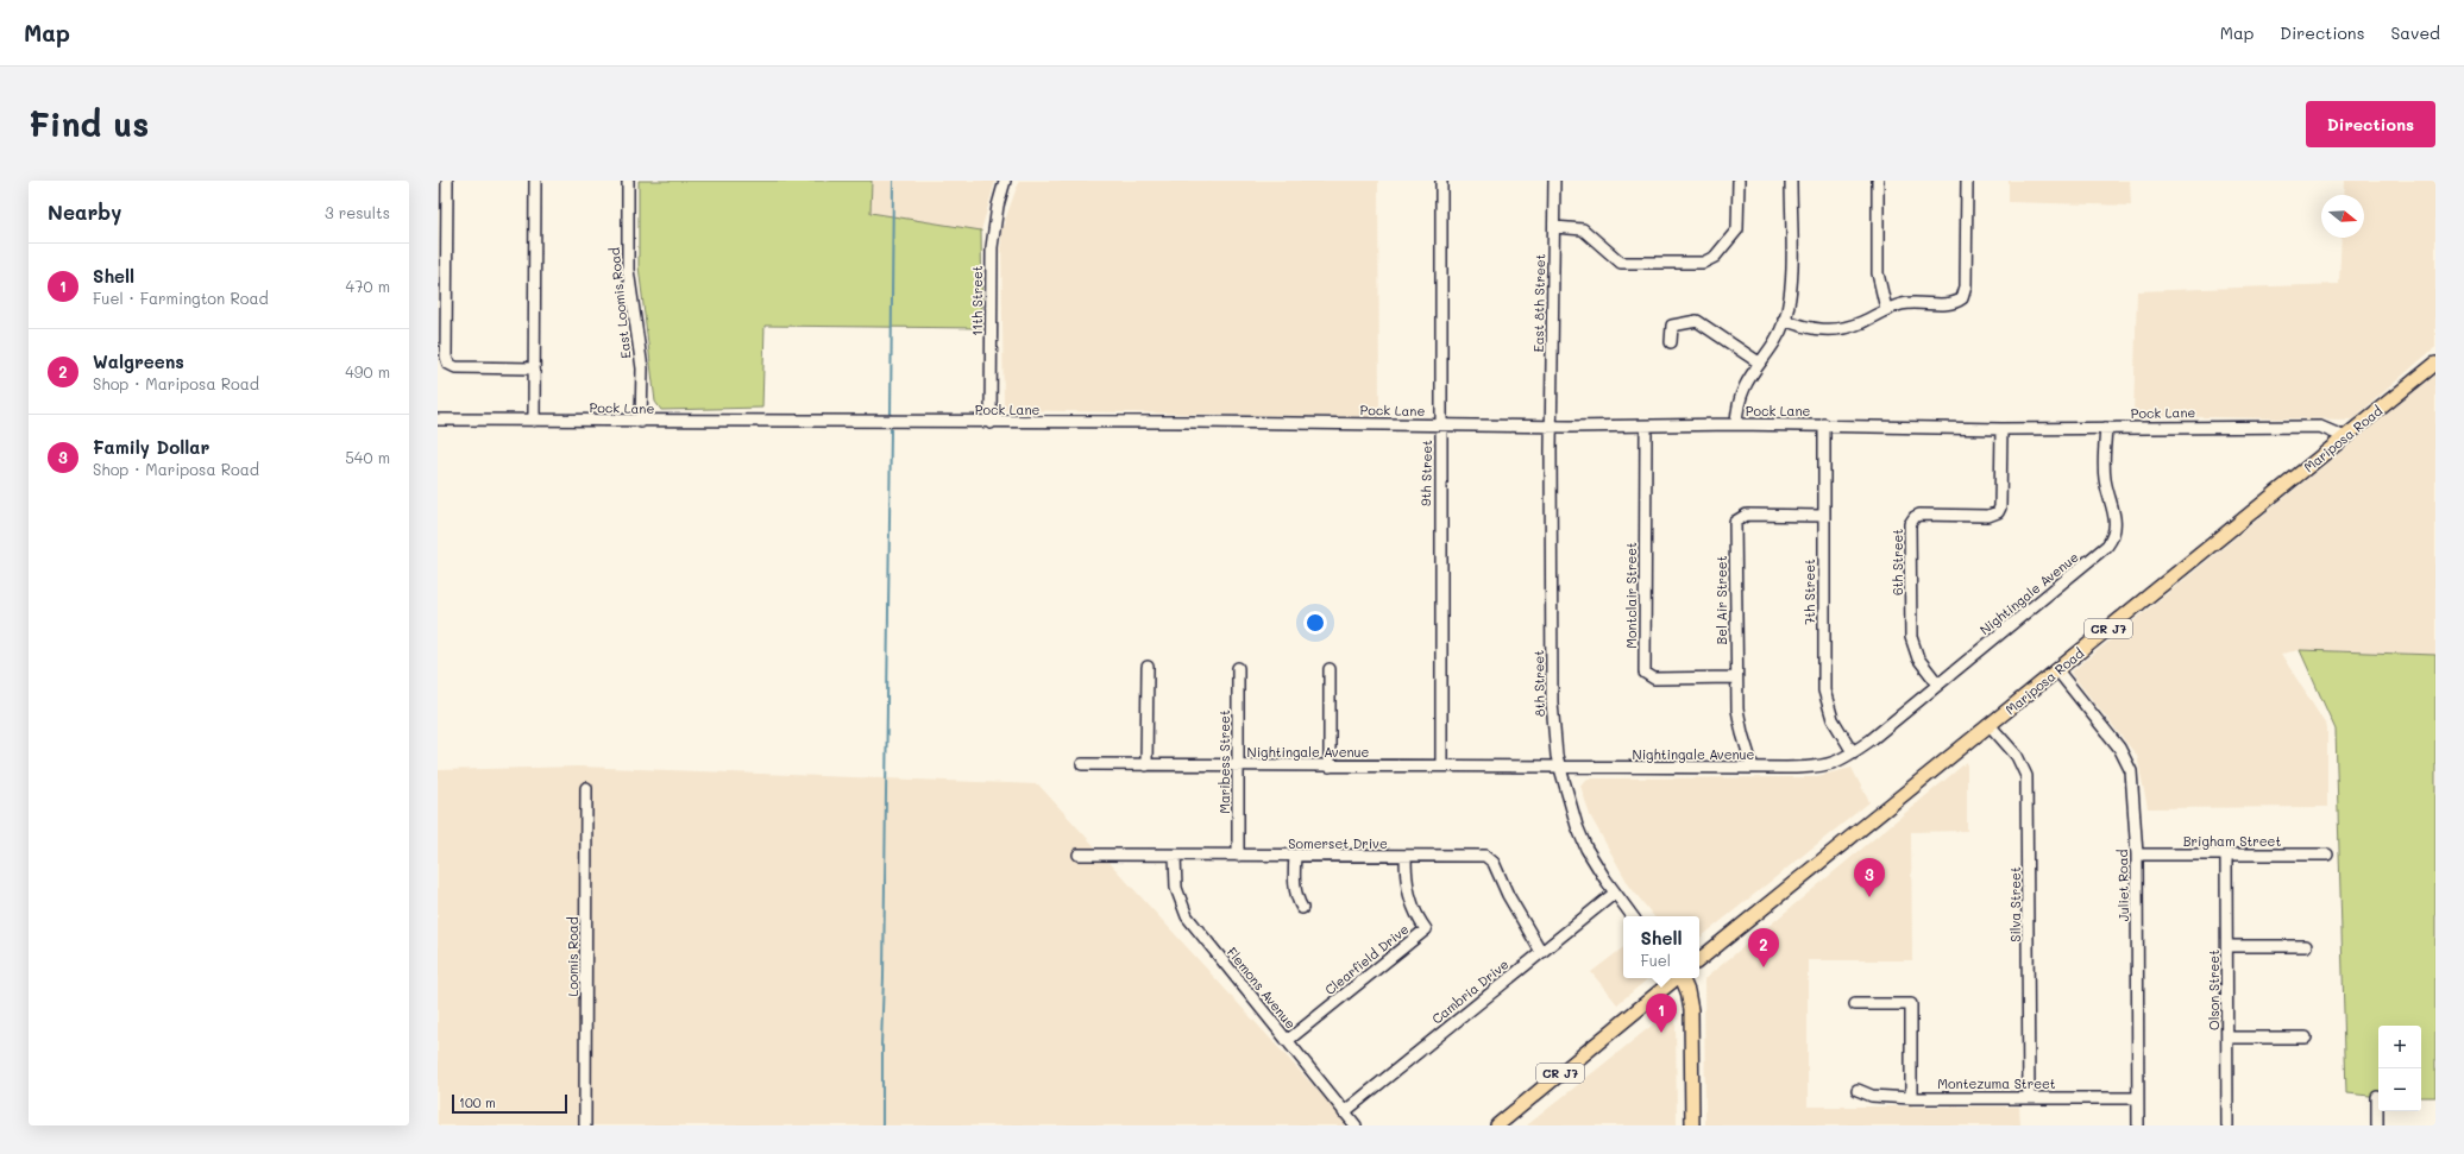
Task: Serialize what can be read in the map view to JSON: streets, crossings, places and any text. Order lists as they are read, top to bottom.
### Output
{
  "streets": {
    "main road": ["Mariposa Road", "CR J7"],
    "street": [
      "11th Street",
      "East Loomis Road",
      "East 8th Street",
      "Pock Lane",
      "9th Street",
      "6th Street",
      "7th Street",
      "Nightingale Avenue",
      "Montclair Street",
      "Bel Air Street",
      "8th Street",
      "Maribess Street",
      "Brigham Street",
      "Somerset Drive",
      "Juliet Road",
      "Silva Street",
      "Loomis Road",
      "Clearfield Drive",
      "Flemons Avenue",
      "Olson Street",
      "Cambria Drive",
      "Montezuma Street"
    ]
  },
  "crossings": [
    ["11th Street", "Pock Lane"],
    ["East Loomis Road", "Pock Lane"],
    ["East 8th Street", "Pock Lane"],
    ["East 8th Street", "8th Street"],
    ["Pock Lane", "Mariposa Road"],
    ["Pock Lane", "9th Street"],
    ["Pock Lane", "6th Street"],
    ["Pock Lane", "7th Street"],
    ["Pock Lane", "Nightingale Avenue"],
    ["Pock Lane", "Montclair Street"],
    ["Pock Lane", "8th Street"],
    ["Mariposa Road", "Juliet Road"],
    ["Mariposa Road", "Silva Street"],
    ["9th Street", "Nightingale Avenue"],
    ["6th Street", "Nightingale Avenue"],
    ["7th Street", "Nightingale Avenue"],
    ["7th Street", "Bel Air Street"],
    ["Nightingale Avenue", "Bel Air Street"],
    ["Nightingale Avenue", "8th Street"],
    ["Nightingale Avenue", "Maribess Street"],
    ["Montclair Street", "Bel Air Street"],
    ["8th Street", "Cambria Drive"],
    ["Maribess Street", "Somerset Drive"],
    ["Brigham Street", "Juliet Road"],
    ["Brigham Street", "Olson Street"],
    ["Somerset Drive", "Clearfield Drive"],
    ["Somerset Drive", "Flemons Avenue"],
    ["Somerset Drive", "Cambria Drive"],
    ["Juliet Road", "Montezuma Street"],
    ["Silva Street", "Montezuma Street"],
    ["Clearfield Drive", "Flemons Avenue"],
    ["Flemons Avenue", "Cambria Drive"]
  ],
  "scale_bar": "100 m",
  "north": "right",
  "page": {
    "header": "Map",
    "nav": ["Map", "Directions", "Saved"],
    "buttons": "Directions",
    "title": "Find us",
    "heading": ["Nearby", "3 results"],
    "list": [
      {
        "mark": "1",
        "name": "Shell",
        "note": "Fuel · Farmington Road",
        "value": "470 m"
      },
      {
        "mark": "2",
        "name": "Walgreens",
        "note": "Shop · Mariposa Road",
        "value": "490 m"
      },
      {
        "mark": "3",
        "name": "Family Dollar",
        "note": "Shop · Mariposa Road",
        "value": "540 m"
      }
    ],
    "pins": ["3", "2", "1"],
    "popup": ["Shell", "Fuel"],
    "map_buttons": ["+", "−"],
    "scale": "100 m"
  }
}
